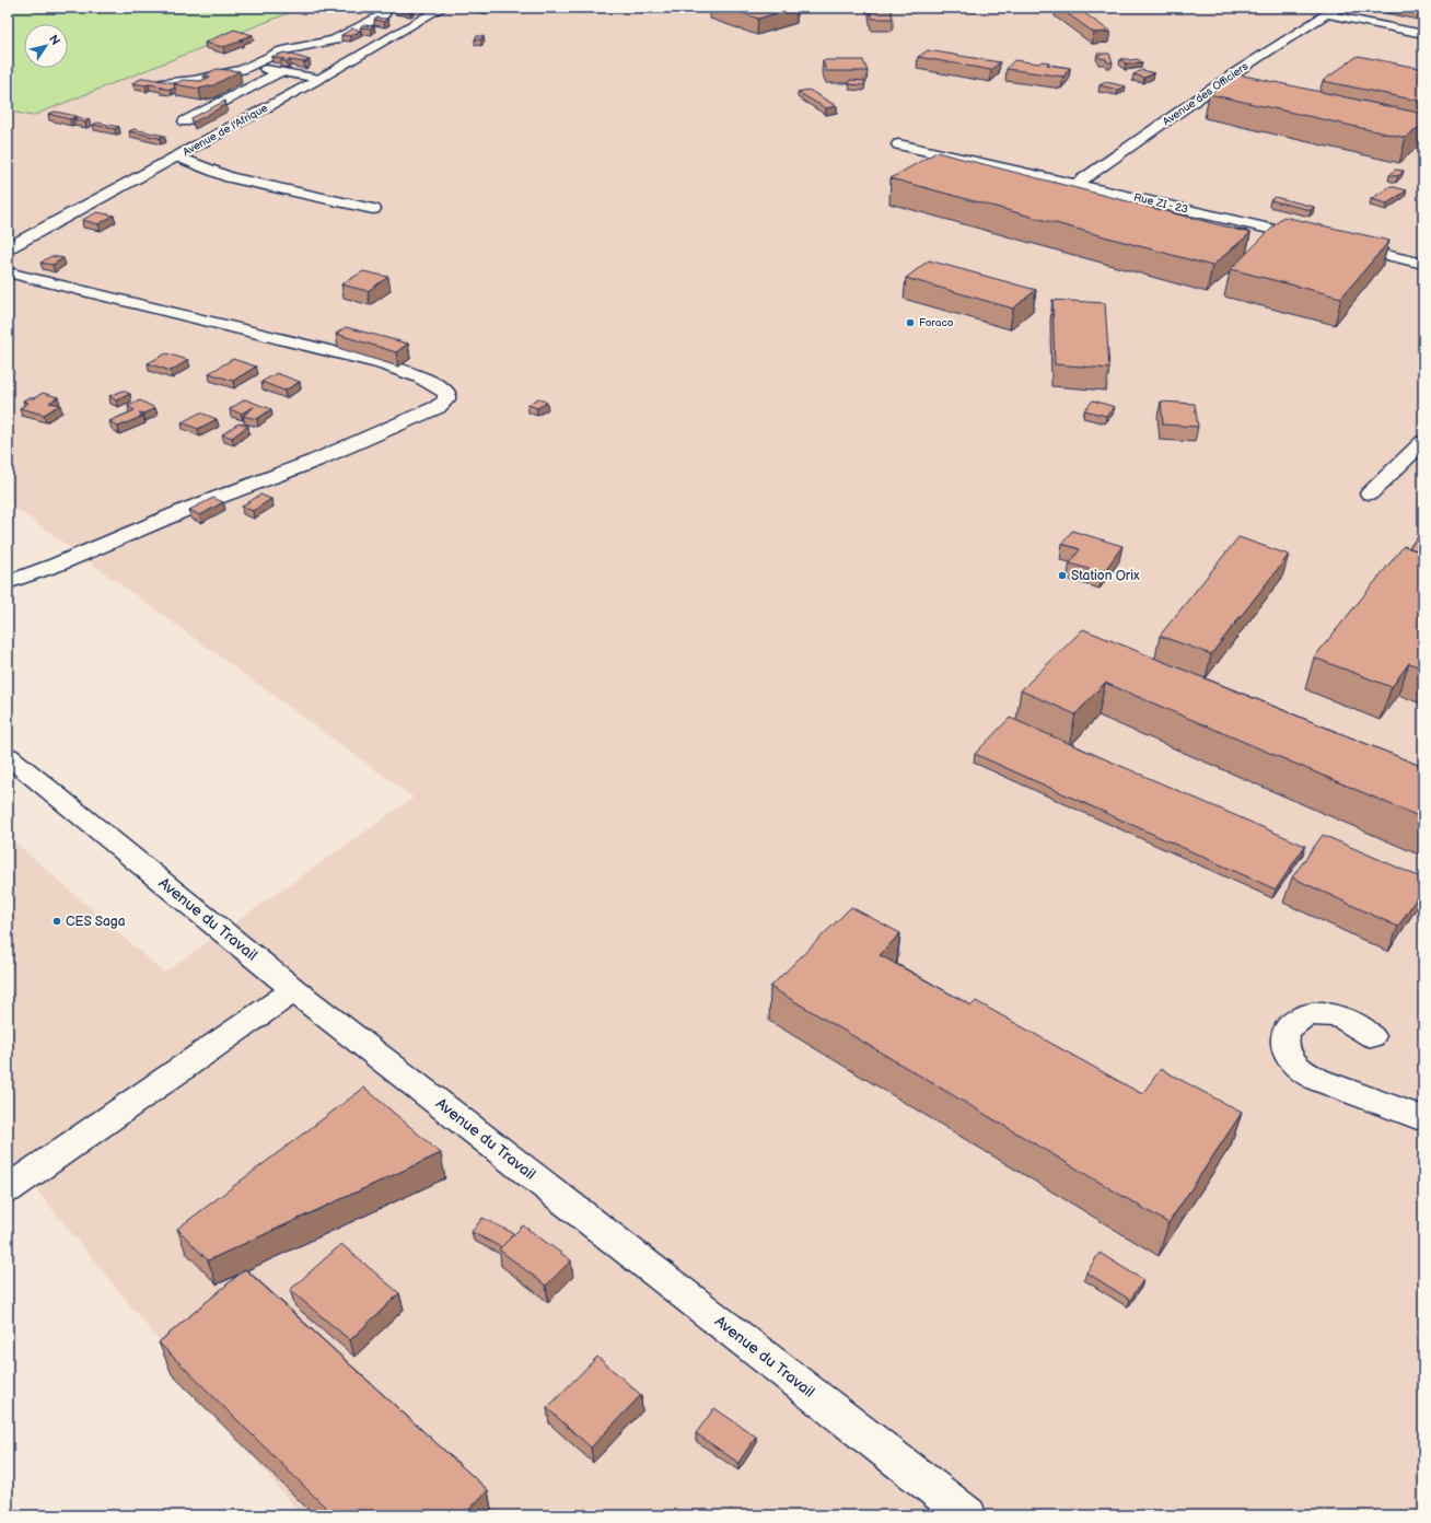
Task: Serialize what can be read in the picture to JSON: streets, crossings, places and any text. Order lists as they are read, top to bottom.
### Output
{
  "streets": {
    "street": [
      "Avenue des Officiers",
      "Avenue de l'Afrique",
      "Rue ZI - 23",
      "Avenue du Travail"
    ]
  },
  "crossings": [
    ["Avenue des Officiers", "Rue ZI - 23"]
  ],
  "places": ["Foraco", "Station Orix", "CES Saga"],
  "north": "top right"
}
